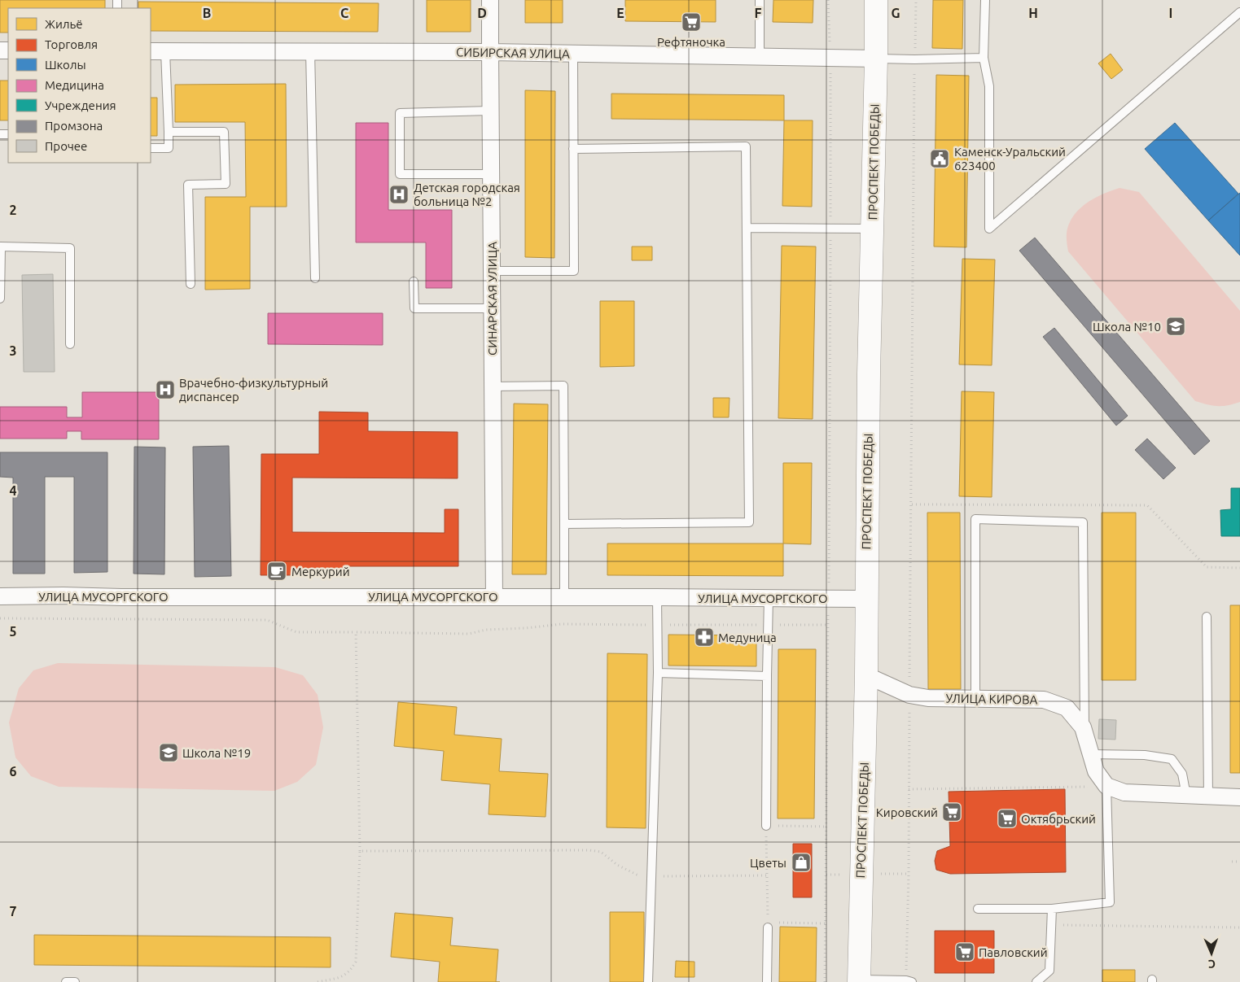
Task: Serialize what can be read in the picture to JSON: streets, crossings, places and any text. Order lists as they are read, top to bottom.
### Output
{
  "streets": {
    "main road": ["ПРОСПЕКТ ПОБЕДЫ"],
    "street": [
      "СИБИРСКАЯ УЛИЦА",
      "СИНАРСКАЯ УЛИЦА",
      "УЛИЦА МУСОРГСКОГО",
      "УЛИЦА КИРОВА"
    ]
  },
  "crossings": [
    ["СИБИРСКАЯ УЛИЦА", "ПРОСПЕКТ ПОБЕДЫ"],
    ["СИБИРСКАЯ УЛИЦА", "СИНАРСКАЯ УЛИЦА"],
    ["ПРОСПЕКТ ПОБЕДЫ", "УЛИЦА МУСОРГСКОГО"],
    ["ПРОСПЕКТ ПОБЕДЫ", "УЛИЦА КИРОВА"],
    ["СИНАРСКАЯ УЛИЦА", "УЛИЦА МУСОРГСКОГО"]
  ],
  "places": {
    "supermarket": [
      "Рефтяночка",
      "Кировский",
      "Октябрьский",
      "Павловский"
    ],
    "public building": ["Каменск-Уральский 623400"],
    "hospital": ["Детская городская больница №2", "Врачебно-физкультурный диспансер"],
    "school or university": ["Школа №10", "Школа №19"],
    "cafe": ["Меркурий"],
    "pharmacy": ["Медуница"],
    "shop": ["Цветы"]
  },
  "legend": [
    "Жильё",
    "Торговля",
    "Школы",
    "Медицина",
    "Учреждения",
    "Промзона",
    "Прочее"
  ],
  "north": "bottom",
  "grid": {
    "columns": [
      "B",
      "C",
      "D",
      "E",
      "F",
      "G",
      "H",
      "I"
    ],
    "rows": [
      "2",
      "3",
      "4",
      "5",
      "6",
      "7"
    ]
  }
}
